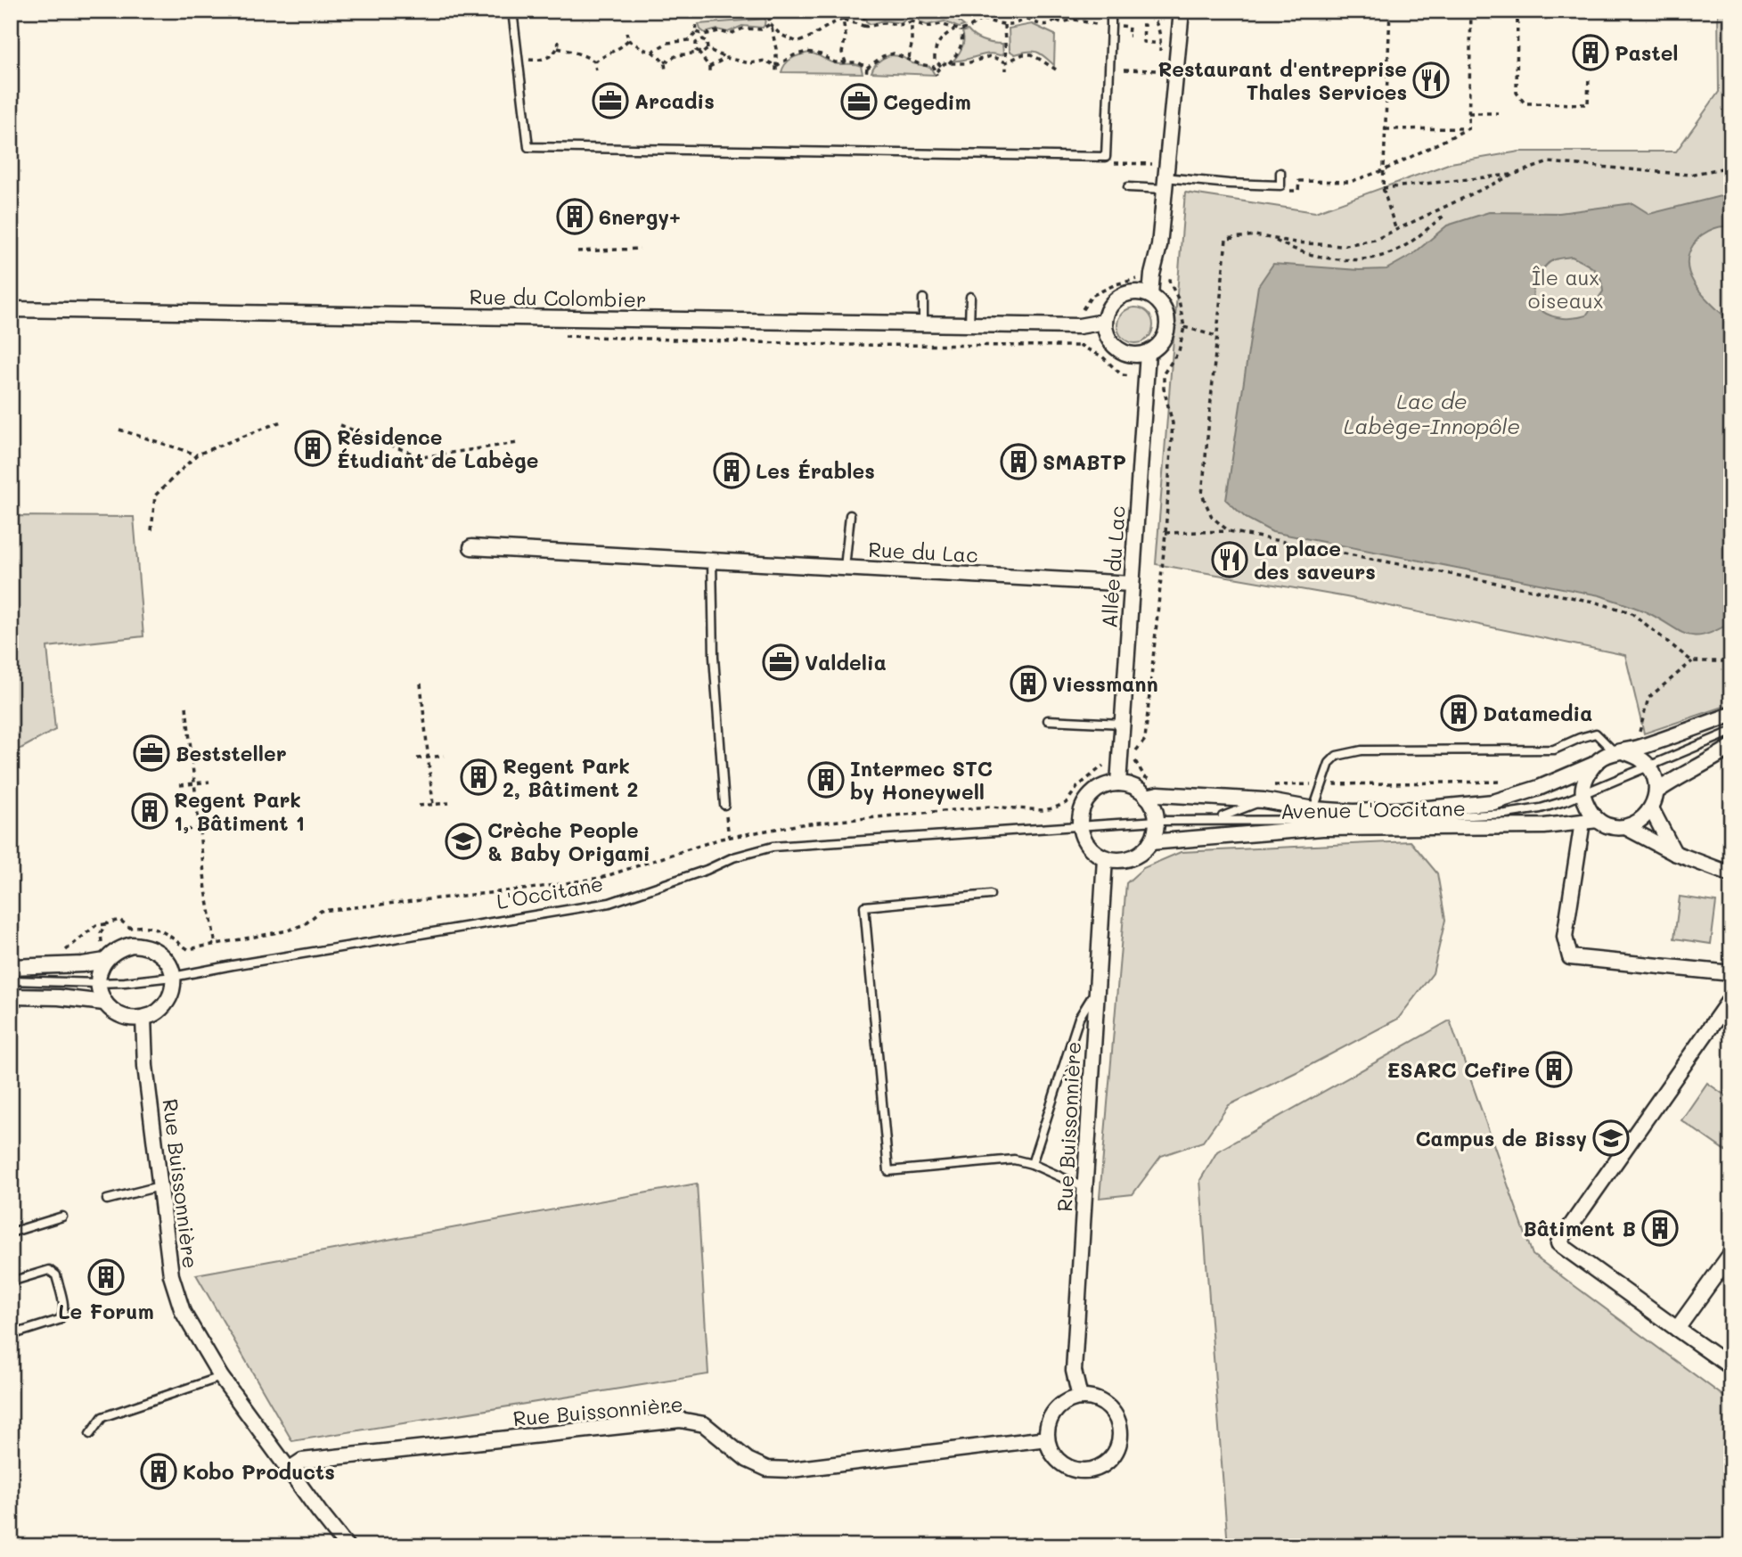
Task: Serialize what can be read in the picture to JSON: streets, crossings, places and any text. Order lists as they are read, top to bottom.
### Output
{
  "streets": {
    "street": [
      "Rue du Colombier",
      "Rue du Lac",
      "Allée du Lac",
      "Avenue L'Occitane",
      "Rue Buissonnière"
    ],
    "lane": ["L'Occitane"]
  },
  "crossings": [
    ["Rue du Colombier", "Allée du Lac"],
    ["Rue du Lac", "Allée du Lac"],
    ["Avenue L'Occitane", "L'Occitane"]
  ],
  "water": ["Lac de Labège-Innopôle"],
  "parks": ["Île aux oiseaux"],
  "places": {
    "building": [
      "Pastel",
      "6nergy+",
      "Résidence Étudiant de Labège",
      "SMABTP",
      "Les Érables",
      "Viessmann",
      "Datamedia",
      "Regent Park 2, Bâtiment 2",
      "Intermec STC by Honeywell",
      "Regent Park 1, Bâtiment 1",
      "ESARC Cefire",
      "Bâtiment B",
      "Le Forum",
      "Kobo Products"
    ],
    "restaurant": ["Restaurant d'entreprise Thales Services", "La place des saveurs"],
    "office": [
      "Arcadis",
      "Cegedim",
      "Valdelia",
      "Beststeller"
    ],
    "school or university": ["Crèche People & Baby Origami", "Campus de Bissy"]
  }
}
